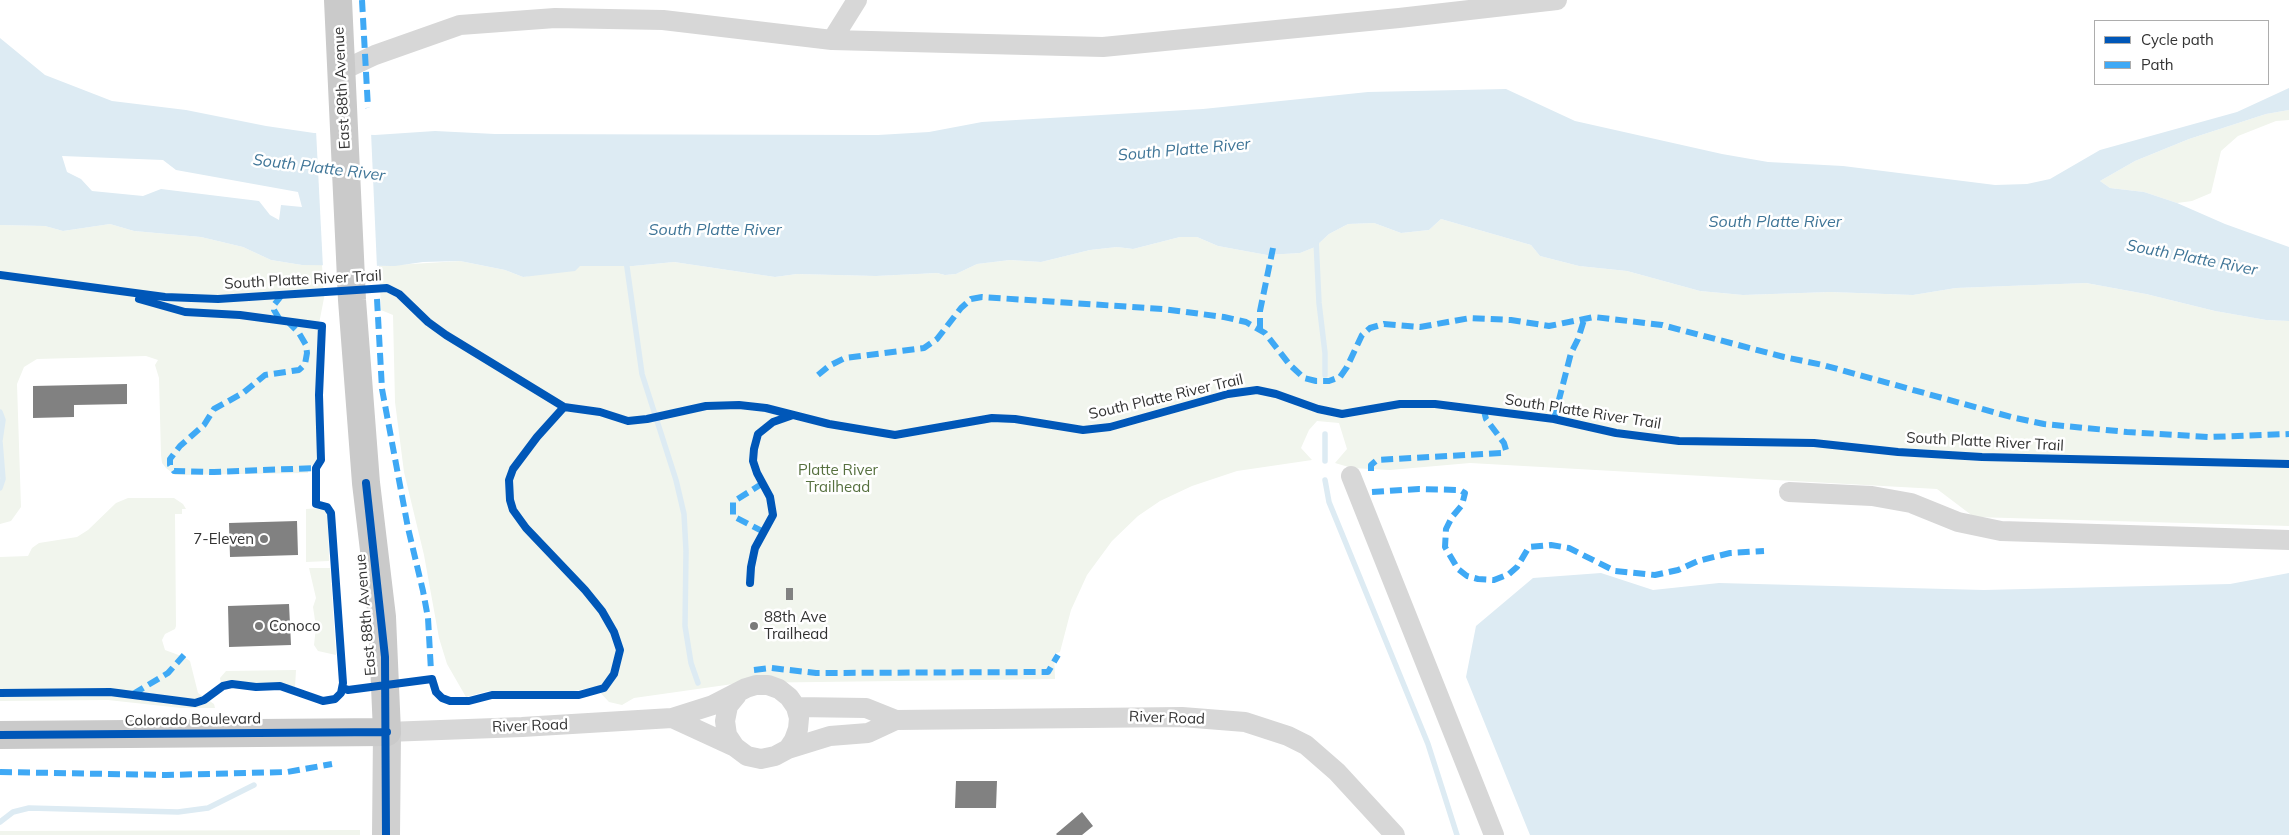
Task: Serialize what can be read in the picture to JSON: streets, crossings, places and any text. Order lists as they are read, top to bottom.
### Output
{
  "streets": {
    "main road": ["East 88th Avenue", "Colorado Boulevard"],
    "street": ["River Road"],
    "cycle path": ["South Platte River Trail"]
  },
  "crossings": [
    ["East 88th Avenue", "River Road"],
    ["East 88th Avenue", "Colorado Boulevard"],
    ["River Road", "Colorado Boulevard"]
  ],
  "water": ["South Platte River"],
  "parks": ["Platte River Trailhead"],
  "places": ["7-Eleven", "Conoco", "88th Ave Trailhead"],
  "legend": ["Cycle path", "Path"]
}
